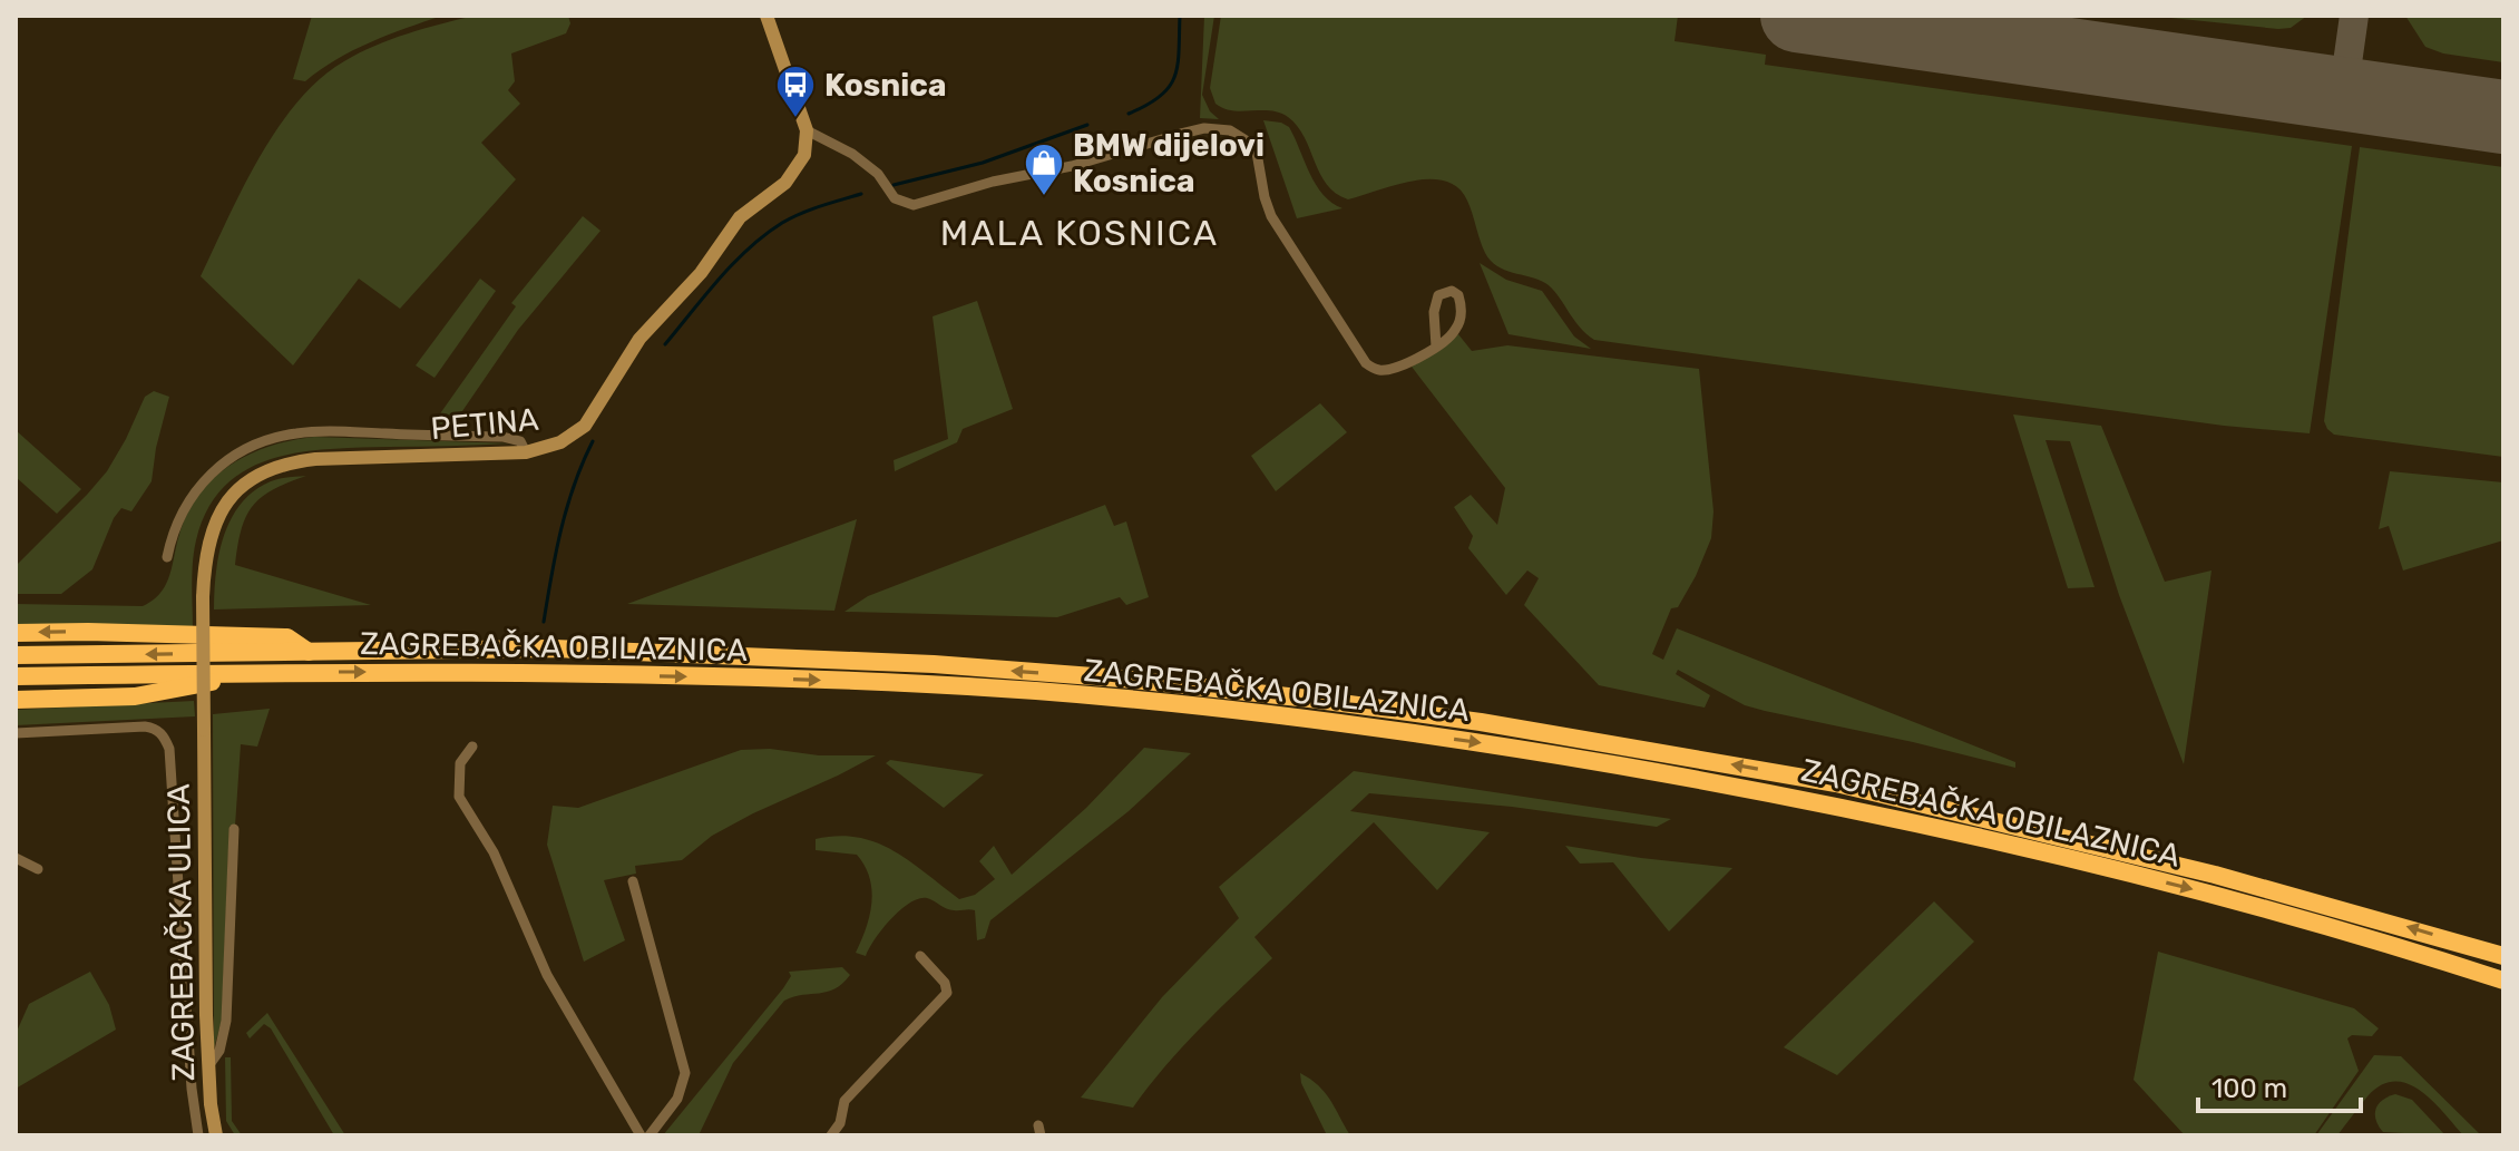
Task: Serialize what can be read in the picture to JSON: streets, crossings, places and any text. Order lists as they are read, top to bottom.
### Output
{
  "streets": {
    "highway": ["ZAGREBAČKA OBILAZNICA"],
    "street": ["PETINA", "ZAGREBAČKA ULICA"]
  },
  "crossings": [
    ["PETINA", "ZAGREBAČKA ULICA"]
  ],
  "districts": ["MALA KOSNICA"],
  "places": {
    "bus stop": ["Kosnica"],
    "shop": ["BMW dijelovi Kosnica"]
  },
  "scale_bar": "100 m"
}
